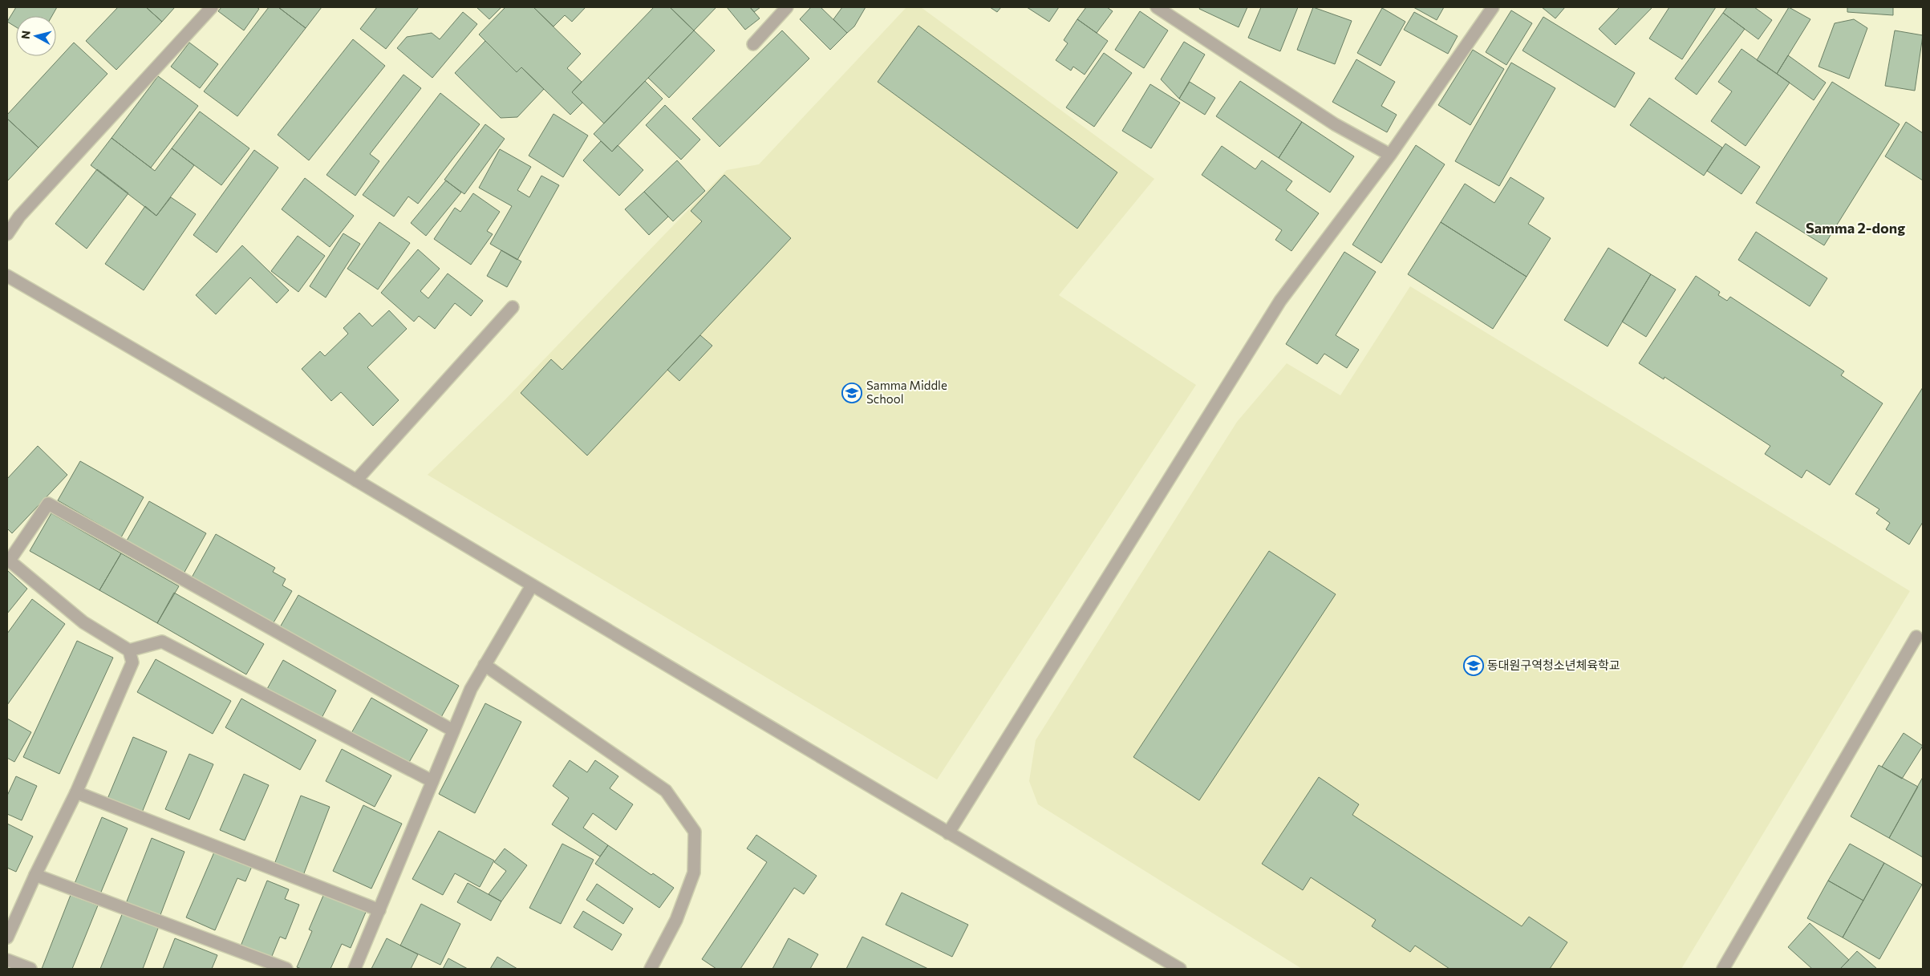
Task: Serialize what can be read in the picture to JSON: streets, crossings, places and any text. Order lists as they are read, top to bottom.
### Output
{
  "districts": ["Samma 2-dong"],
  "places": {
    "school or university": ["Samma Middle School", "동대원구역청소년체육학교"]
  },
  "north": "left"
}
